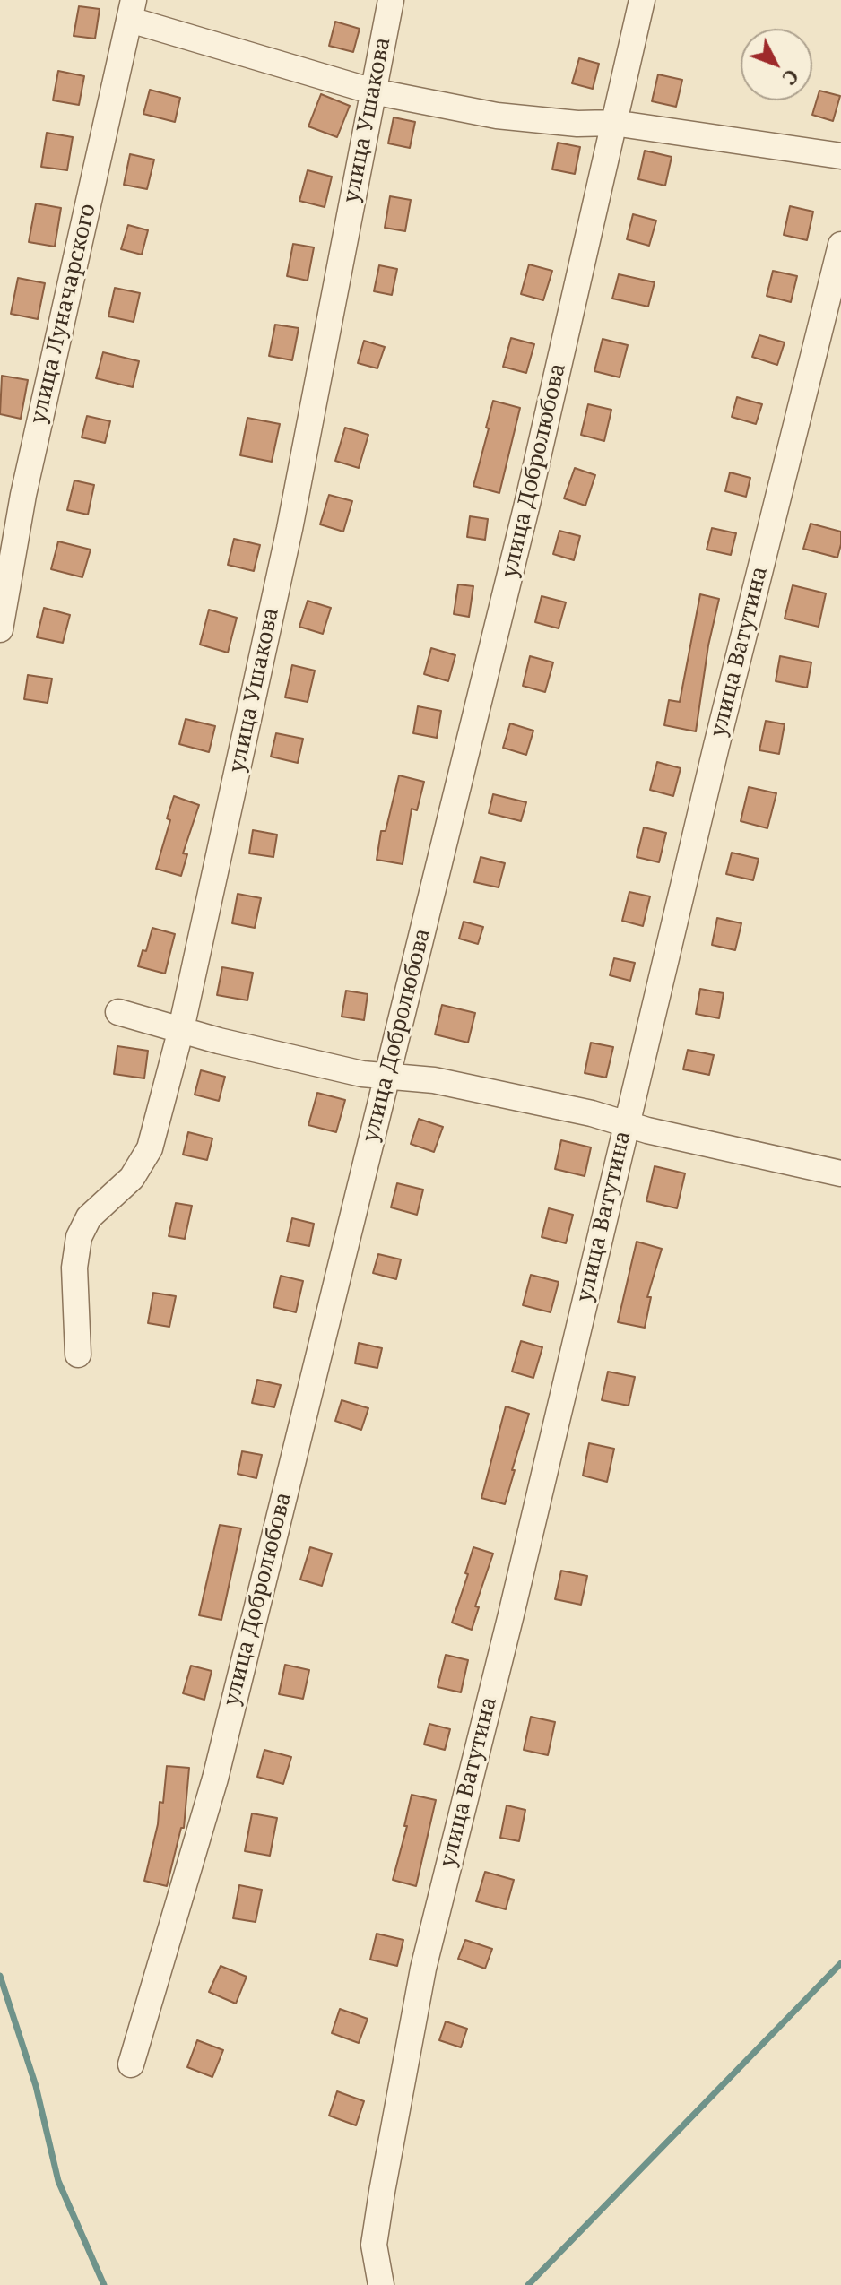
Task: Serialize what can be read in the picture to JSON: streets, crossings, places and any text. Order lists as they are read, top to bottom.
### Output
{
  "streets": {
    "street": [
      "улица Ушакова",
      "улица Луначарского",
      "улица Добролюбова",
      "улица Ватутина"
    ]
  },
  "north": "bottom right"
}
